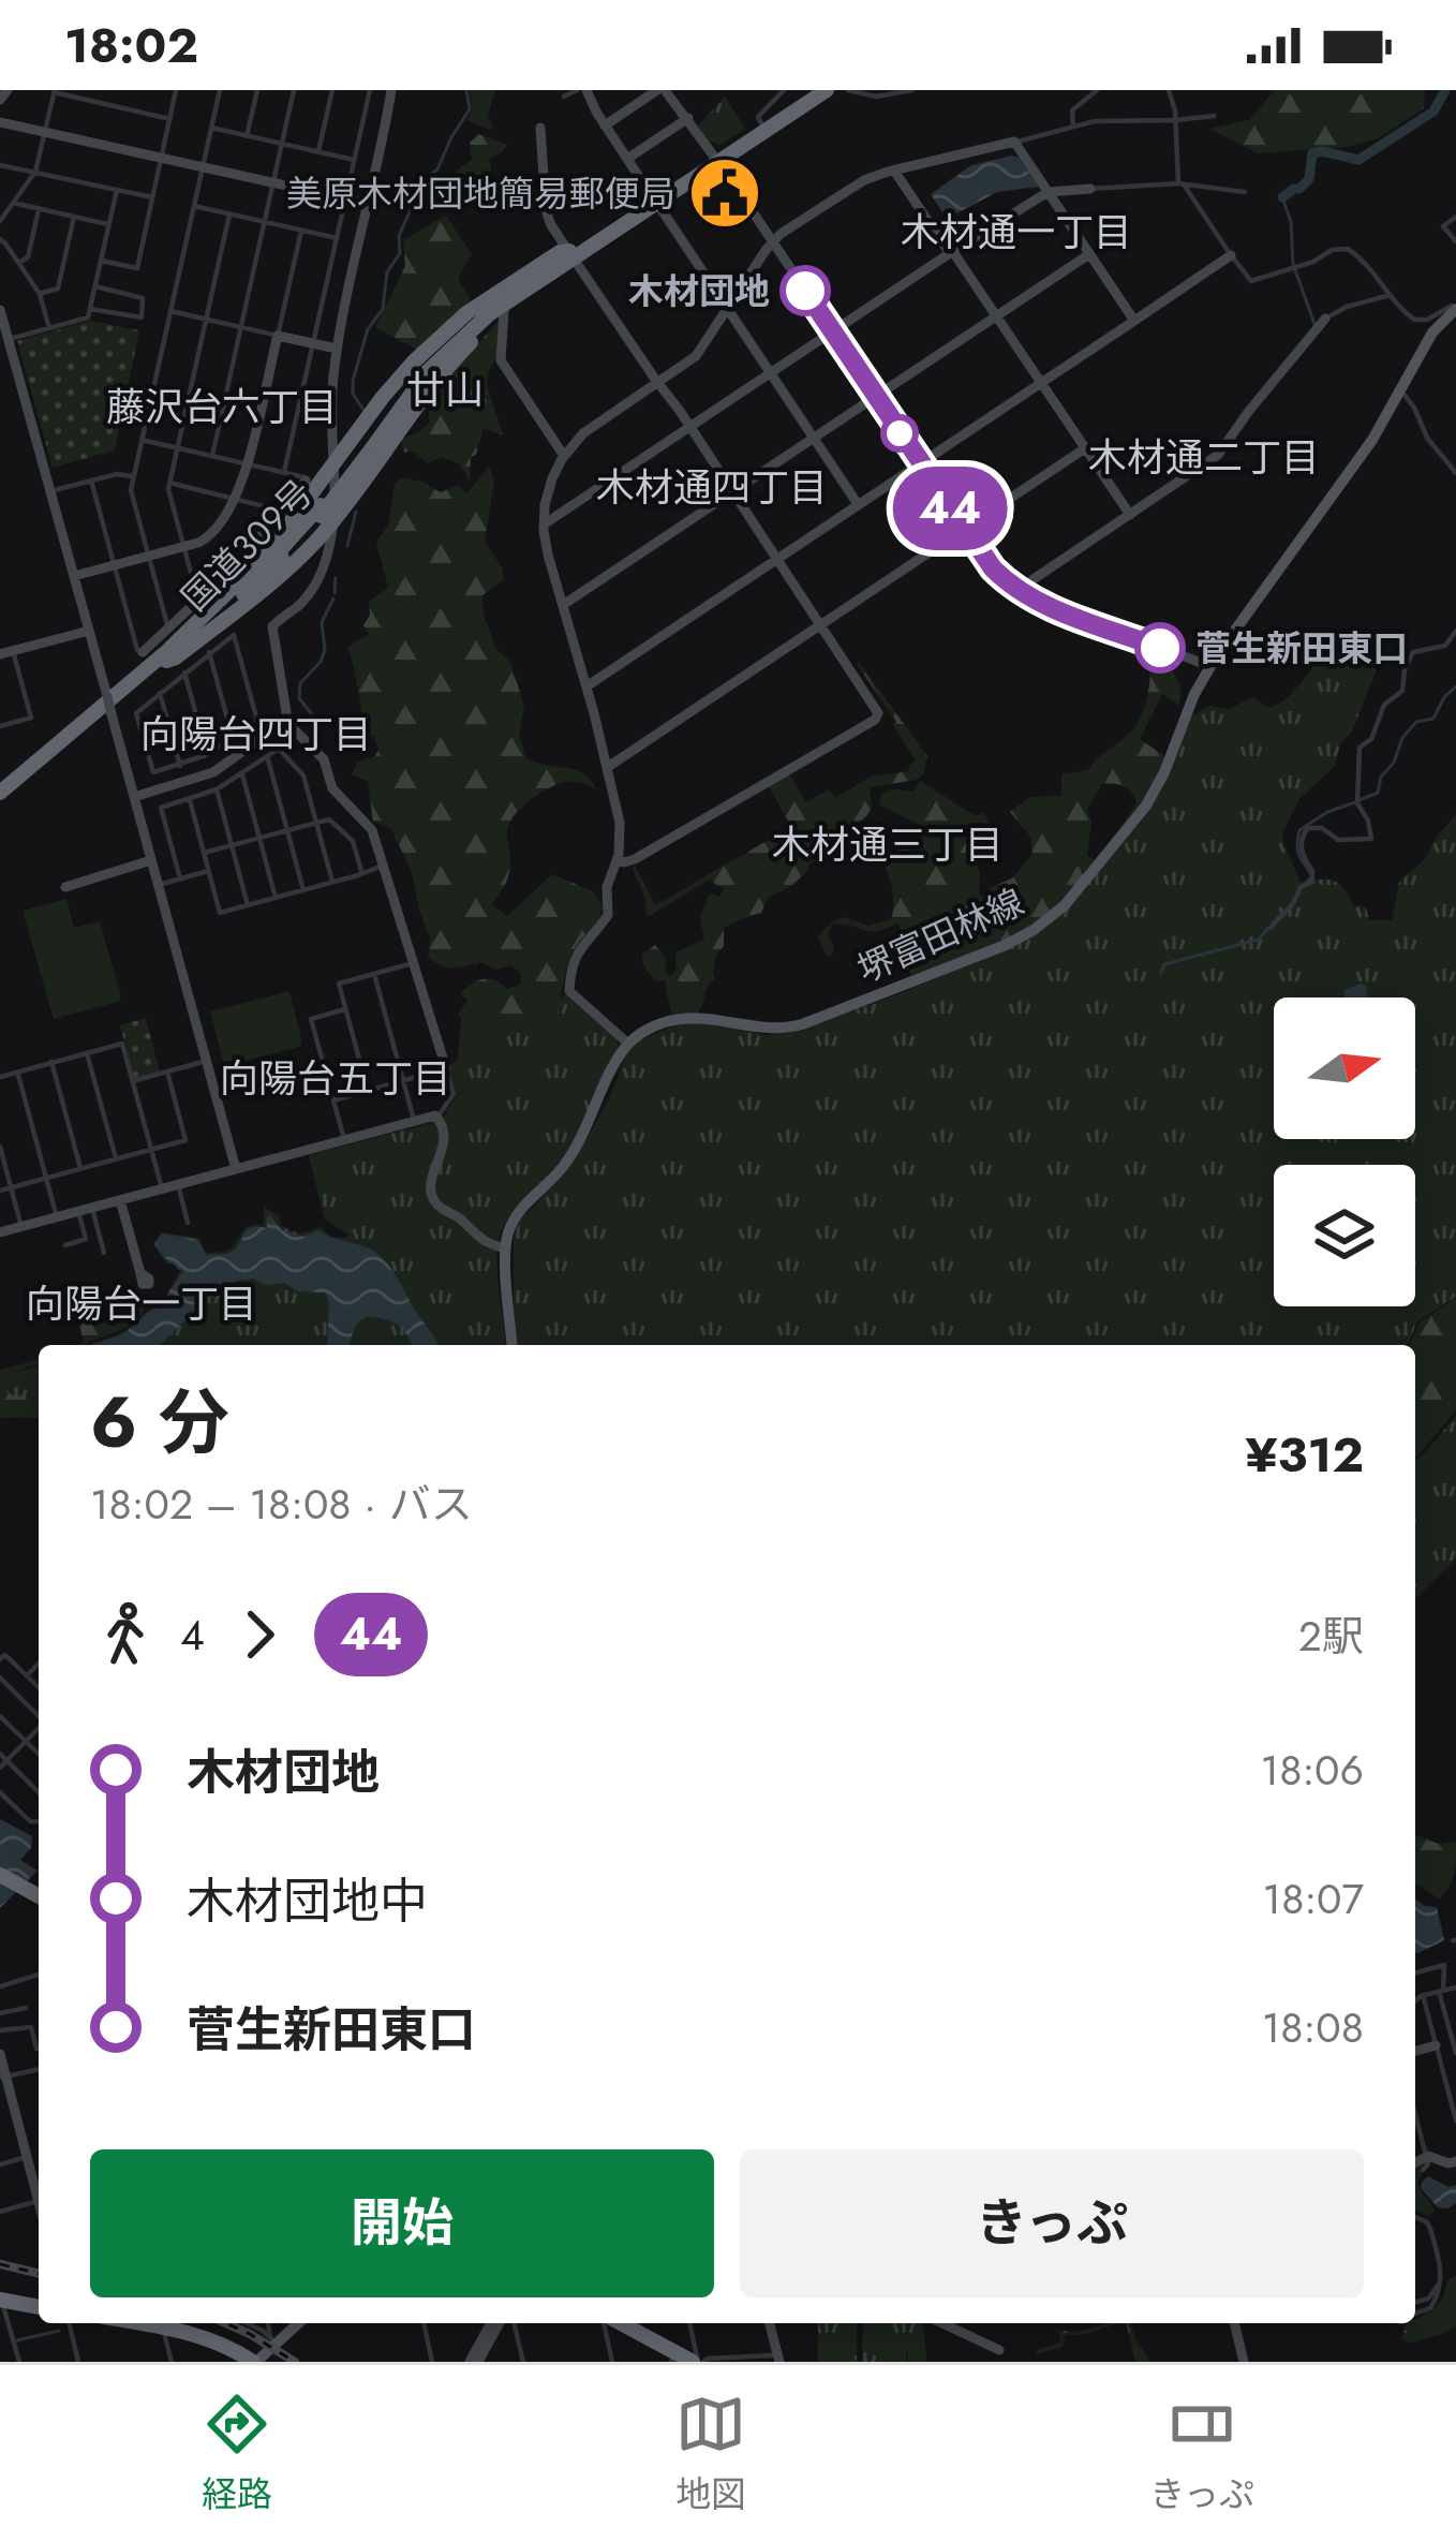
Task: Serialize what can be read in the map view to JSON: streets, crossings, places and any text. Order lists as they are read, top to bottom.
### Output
{
  "streets": {
    "highway": ["国道309号"],
    "main road": ["堺富田林線"]
  },
  "districts": [
    "木材通一丁目",
    "廿山",
    "藤沢台六丁目",
    "木材通二丁目",
    "木材通四丁目",
    "向陽台四丁目",
    "木材通三丁目",
    "向陽台五丁目",
    "向陽台一丁目"
  ],
  "places": {
    "public building": ["美原木材団地簡易郵便局"],
    "other": ["木材団地", "菅生新田東口"]
  },
  "lines": ["bus line 44"],
  "north": "right",
  "page": {
    "status": "18:02",
    "on_map": "44",
    "heading": ["6 分", "18:02 – 18:08 · バス", "¥312"],
    "legs": ["4", "44", "2駅"],
    "list": [
      {
        "name": "木材団地",
        "value": "18:06"
      },
      {
        "name": "木材団地中",
        "value": "18:07"
      },
      {
        "name": "菅生新田東口",
        "value": "18:08"
      }
    ],
    "buttons": ["開始", "きっぷ"],
    "tabs": ["経路", "地図", "きっぷ"]
  }
}
